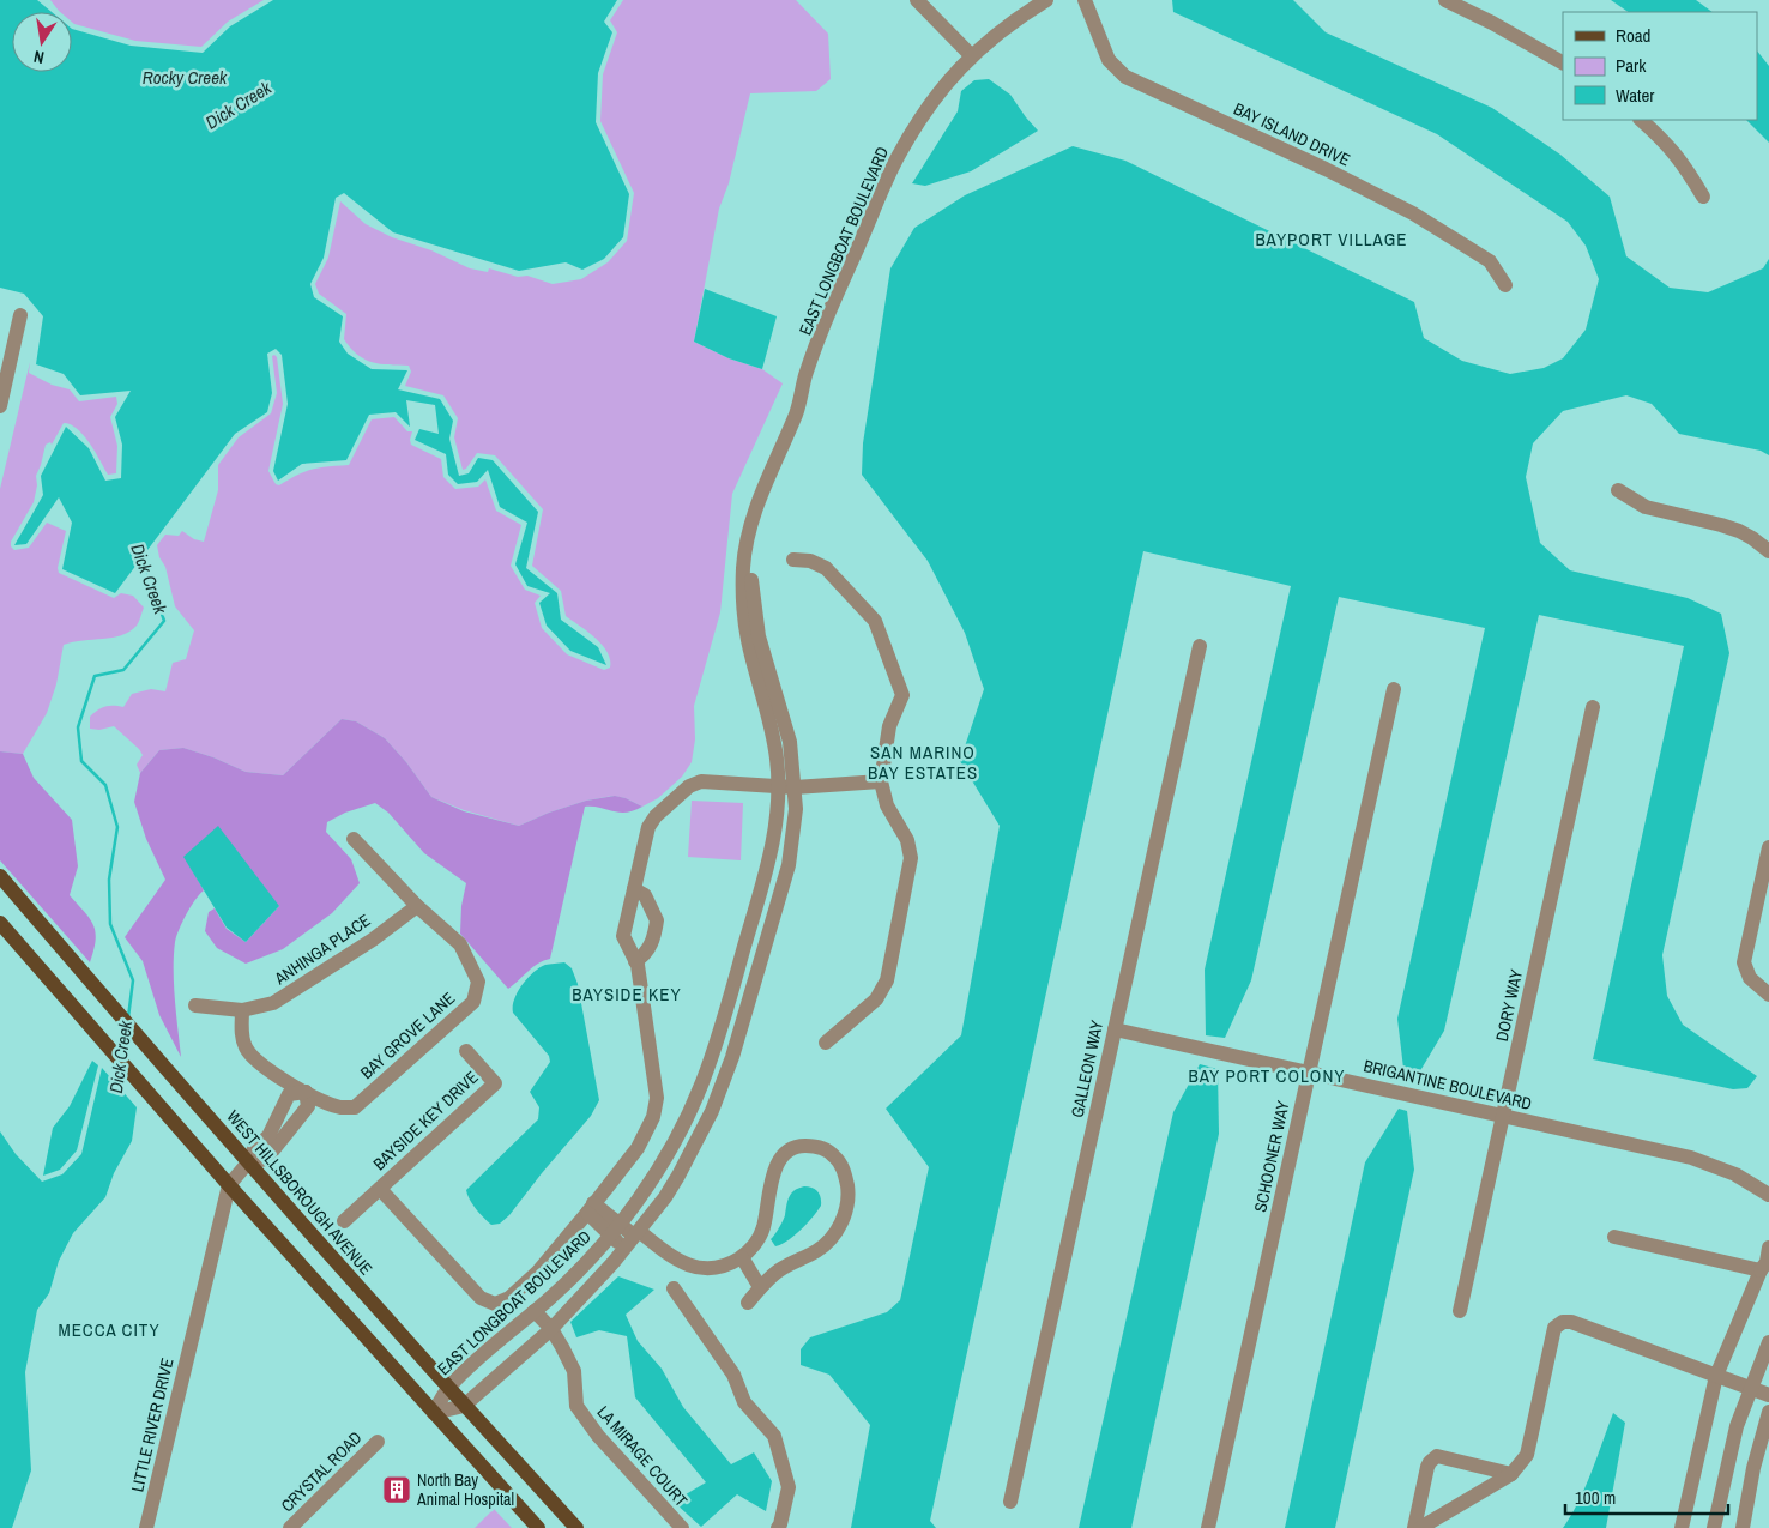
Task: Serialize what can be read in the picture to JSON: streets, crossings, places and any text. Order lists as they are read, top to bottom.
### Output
{
  "streets": {
    "main road": ["WEST HILLSBOROUGH AVENUE"],
    "street": [
      "BAY ISLAND DRIVE",
      "EAST LONGBOAT BOULEVARD",
      "ANHINGA PLACE",
      "DORY WAY",
      "BAY GROVE LANE",
      "GALLEON WAY",
      "BRIGANTINE BOULEVARD",
      "BAYSIDE KEY DRIVE",
      "SCHOONER WAY",
      "LITTLE RIVER DRIVE",
      "LA MIRAGE COURT",
      "CRYSTAL ROAD"
    ]
  },
  "crossings": [
    ["EAST LONGBOAT BOULEVARD", "BAYSIDE KEY DRIVE"],
    ["EAST LONGBOAT BOULEVARD", "WEST HILLSBOROUGH AVENUE"],
    ["EAST LONGBOAT BOULEVARD", "LA MIRAGE COURT"],
    ["ANHINGA PLACE", "BAY GROVE LANE"],
    ["DORY WAY", "BRIGANTINE BOULEVARD"],
    ["GALLEON WAY", "BRIGANTINE BOULEVARD"],
    ["BRIGANTINE BOULEVARD", "SCHOONER WAY"],
    ["WEST HILLSBOROUGH AVENUE", "LITTLE RIVER DRIVE"]
  ],
  "districts": [
    "BAYPORT VILLAGE",
    "SAN MARINO BAY ESTATES",
    "BAYSIDE KEY",
    "BAY PORT COLONY",
    "MECCA CITY"
  ],
  "water": ["Rocky Creek", "Dick Creek"],
  "places": {
    "building": ["North Bay Animal Hospital"]
  },
  "legend": ["Road", "Park", "Water"],
  "scale_bar": "100 m",
  "north": "bottom"
}
